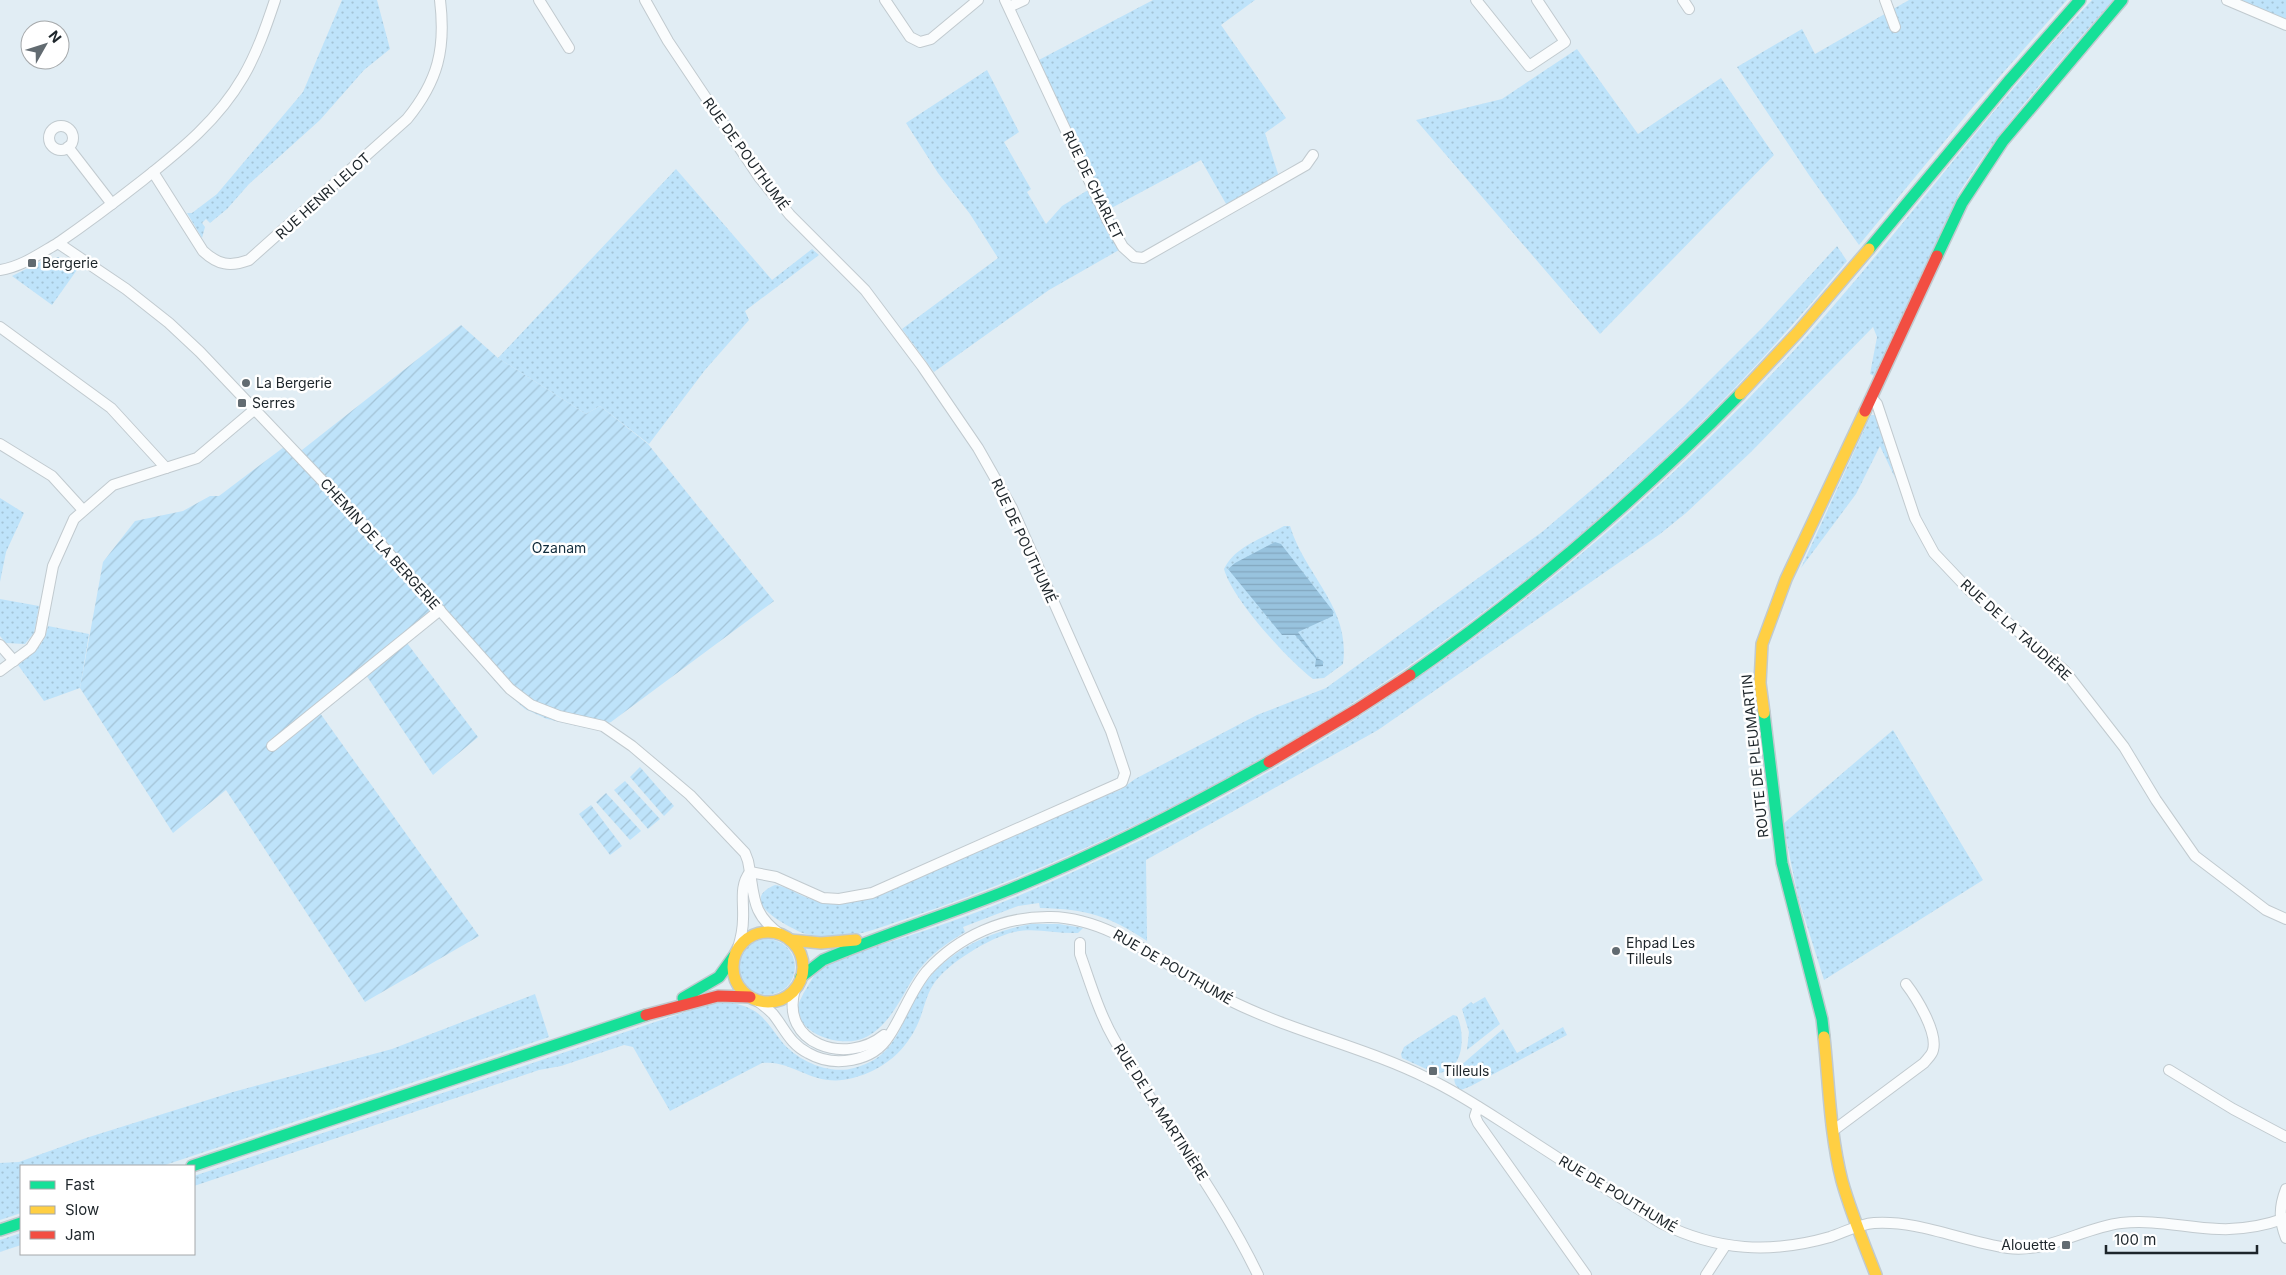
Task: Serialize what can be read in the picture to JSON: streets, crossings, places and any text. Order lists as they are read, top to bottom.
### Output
{
  "streets": {
    "main road": ["ROUTE DE PLEUMARTIN"],
    "street": [
      "RUE DE POUTHUMÉ",
      "RUE DE CHARLET",
      "RUE HENRI LELOT",
      "CHEMIN DE LA BERGERIE",
      "RUE DE LA TAUDIÈRE",
      "RUE DE LA MARTINIÈRE"
    ]
  },
  "crossings": [
    ["RUE DE POUTHUMÉ", "CHEMIN DE LA BERGERIE"],
    ["RUE DE POUTHUMÉ", "ROUTE DE PLEUMARTIN"],
    ["RUE DE LA TAUDIÈRE", "ROUTE DE PLEUMARTIN"]
  ],
  "parks": ["Ozanam"],
  "places": {
    "transit": [
      "Bergerie",
      "Serres",
      "Tilleuls",
      "Alouette"
    ],
    "other": ["La Bergerie", "Ehpad Les Tilleuls"]
  },
  "legend": ["Fast", "Slow", "Jam"],
  "scale_bar": "100 m",
  "north": "top right"
}
